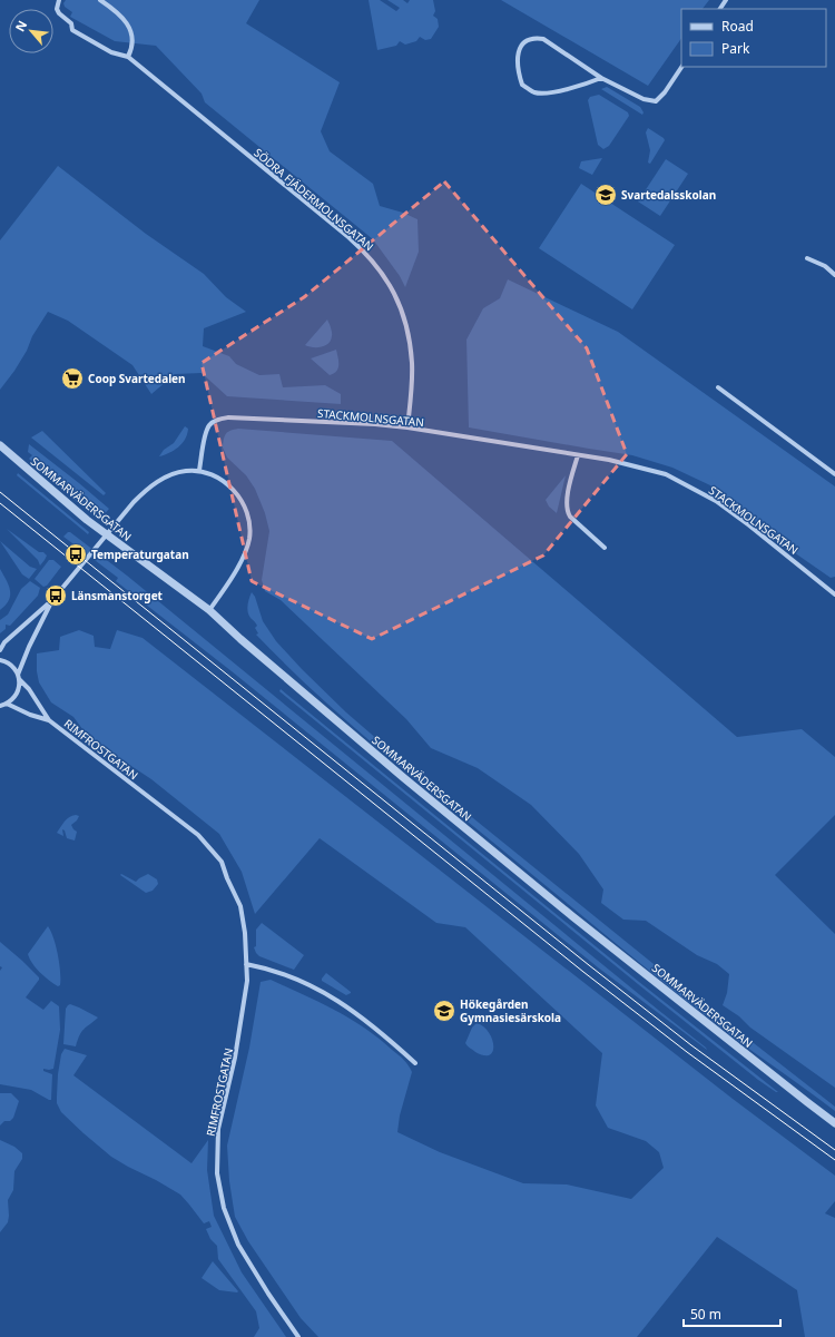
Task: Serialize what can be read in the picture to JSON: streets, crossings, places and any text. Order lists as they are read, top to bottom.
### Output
{
  "streets": {
    "street": [
      "SÖDRA FJÄDERMOLNSGATAN",
      "STACKMOLNSGATAN",
      "SOMMARVÄDERSGATAN",
      "RIMFROSTGATAN"
    ]
  },
  "crossings": [
    ["SÖDRA FJÄDERMOLNSGATAN", "STACKMOLNSGATAN"]
  ],
  "places": {
    "school or university": ["Svartedalsskolan", "Hökegården Gymnasiesärskola"],
    "supermarket": ["Coop Svartedalen"],
    "bus stop": ["Temperaturgatan", "Länsmanstorget"]
  },
  "legend": ["Road", "Park"],
  "scale_bar": "50 m",
  "north": "top left"
}
